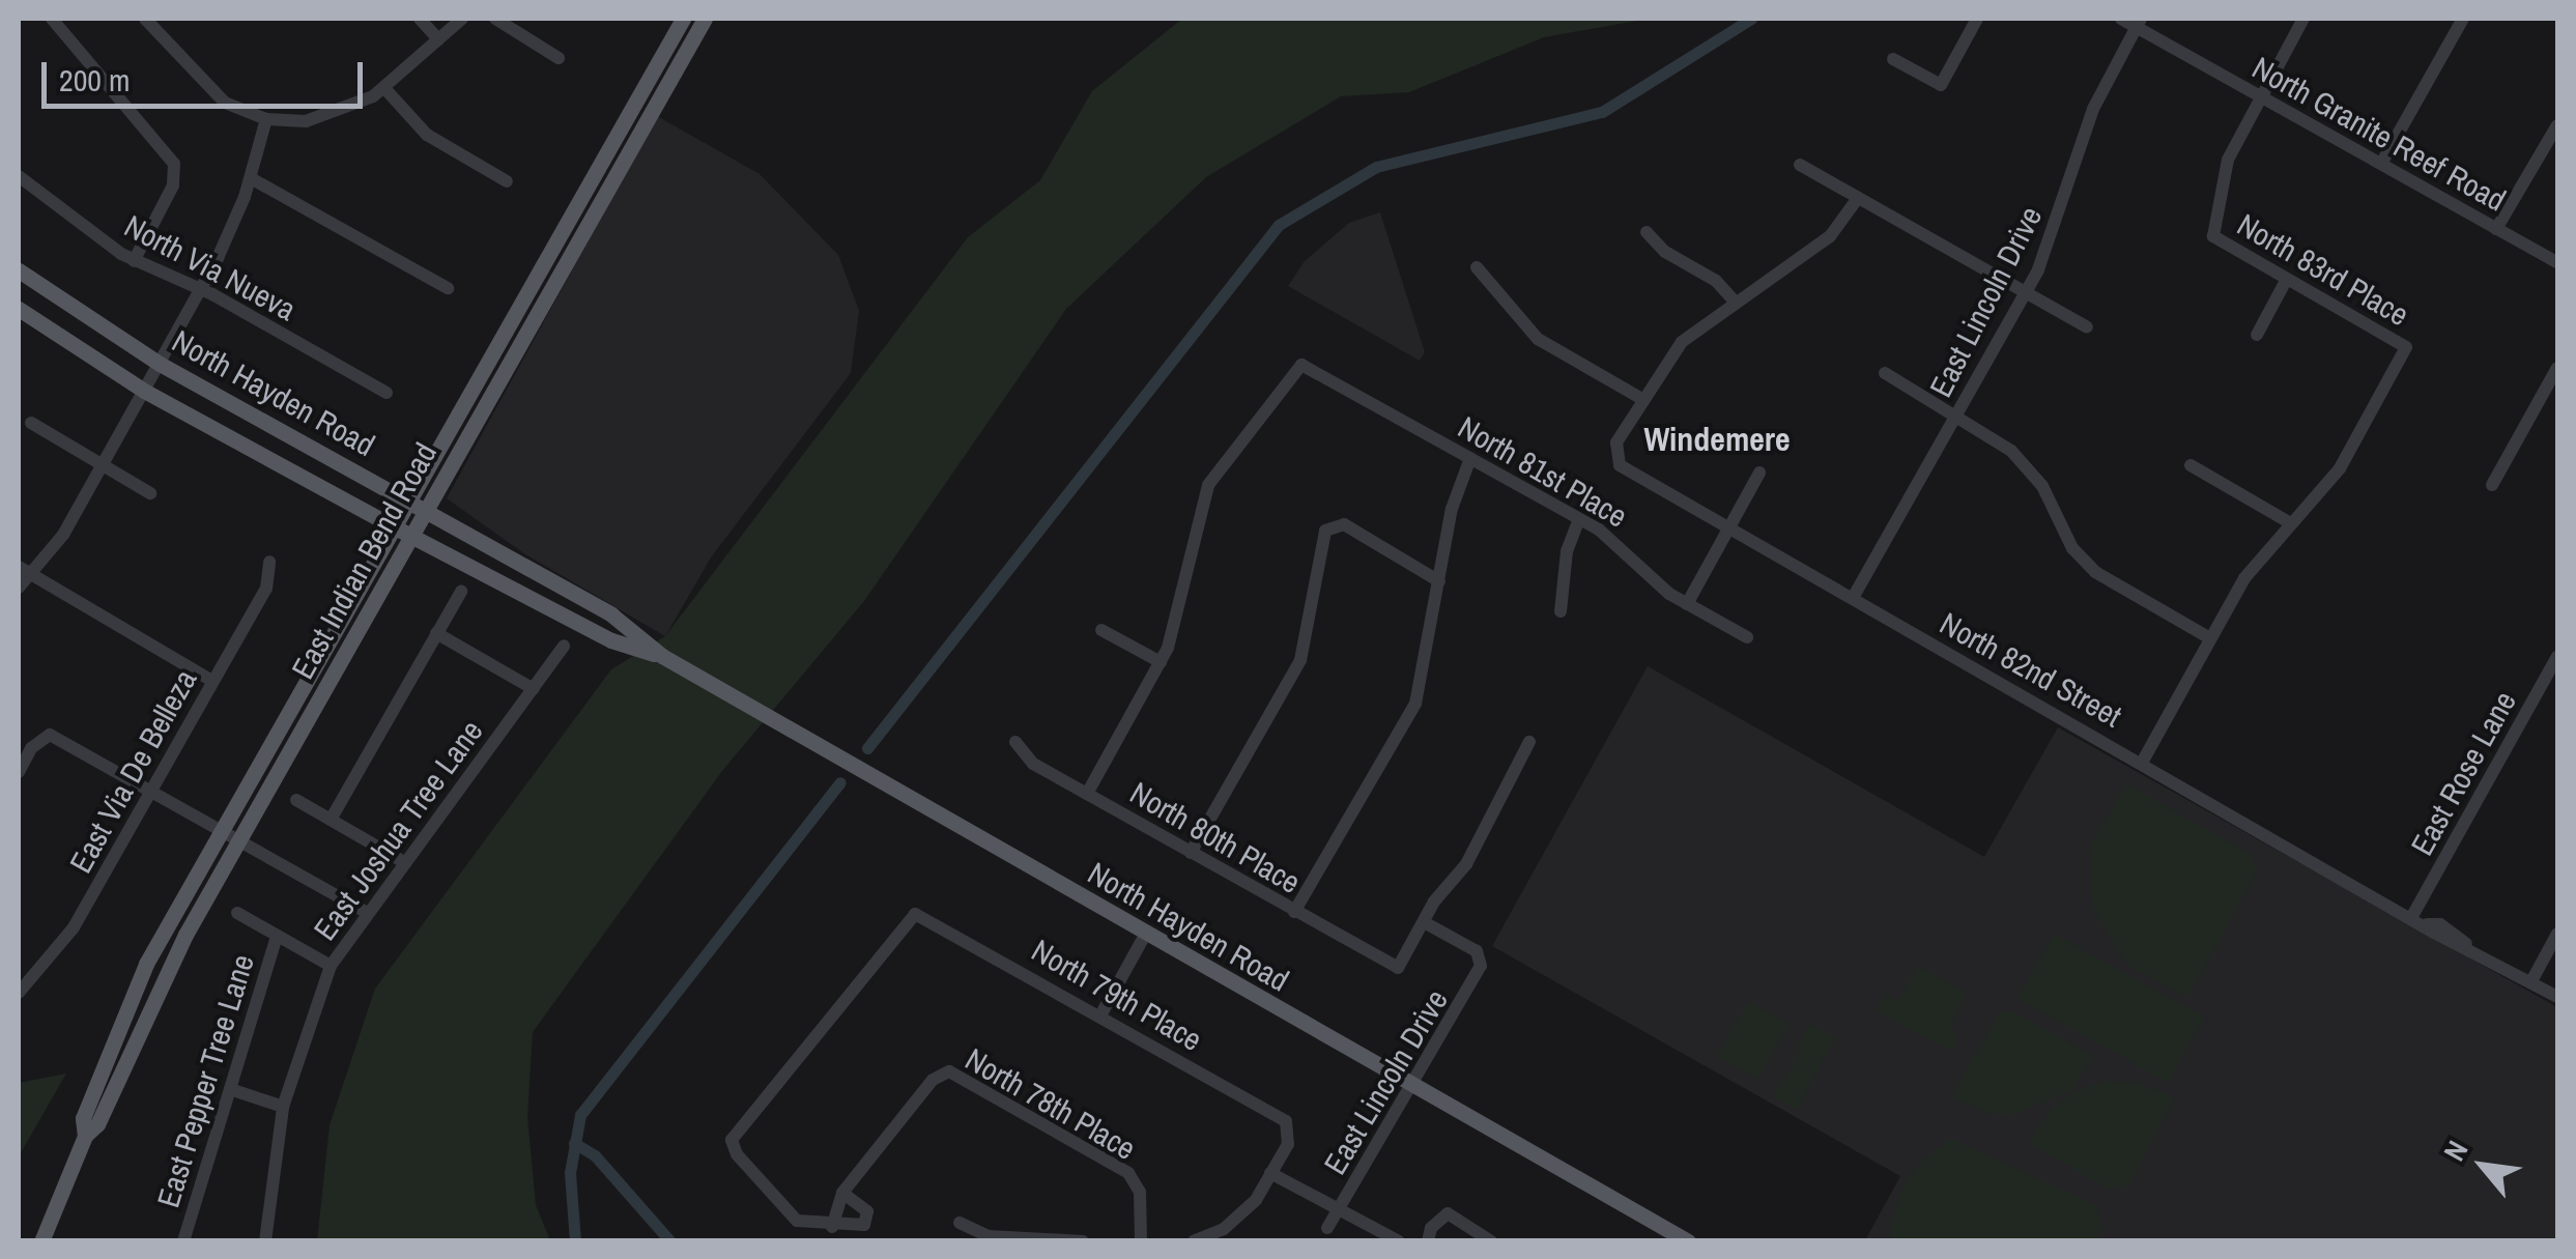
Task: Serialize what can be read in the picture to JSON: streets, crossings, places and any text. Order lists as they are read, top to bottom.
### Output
{
  "streets": {
    "main road": ["North Hayden Road", "East Indian Bend Road"],
    "street": [
      "North Granite Reef Road",
      "North Via Nueva",
      "North 83rd Place",
      "East Lincoln Drive",
      "North 81st Place",
      "North 82nd Street",
      "East Via De Belleza",
      "East Rose Lane",
      "East Joshua Tree Lane",
      "North 80th Place",
      "North 79th Place",
      "East Pepper Tree Lane",
      "North 78th Place"
    ]
  },
  "crossings": [
    ["North Granite Reef Road", "North 83rd Place"],
    ["North Granite Reef Road", "East Lincoln Drive"],
    ["East Lincoln Drive", "North Hayden Road"],
    ["East Lincoln Drive", "North 82nd Street"],
    ["East Lincoln Drive", "North 80th Place"],
    ["North Hayden Road", "East Indian Bend Road"],
    ["North 82nd Street", "East Rose Lane"]
  ],
  "districts": ["Windemere"],
  "scale_bar": "200 m",
  "north": "top left"
}
